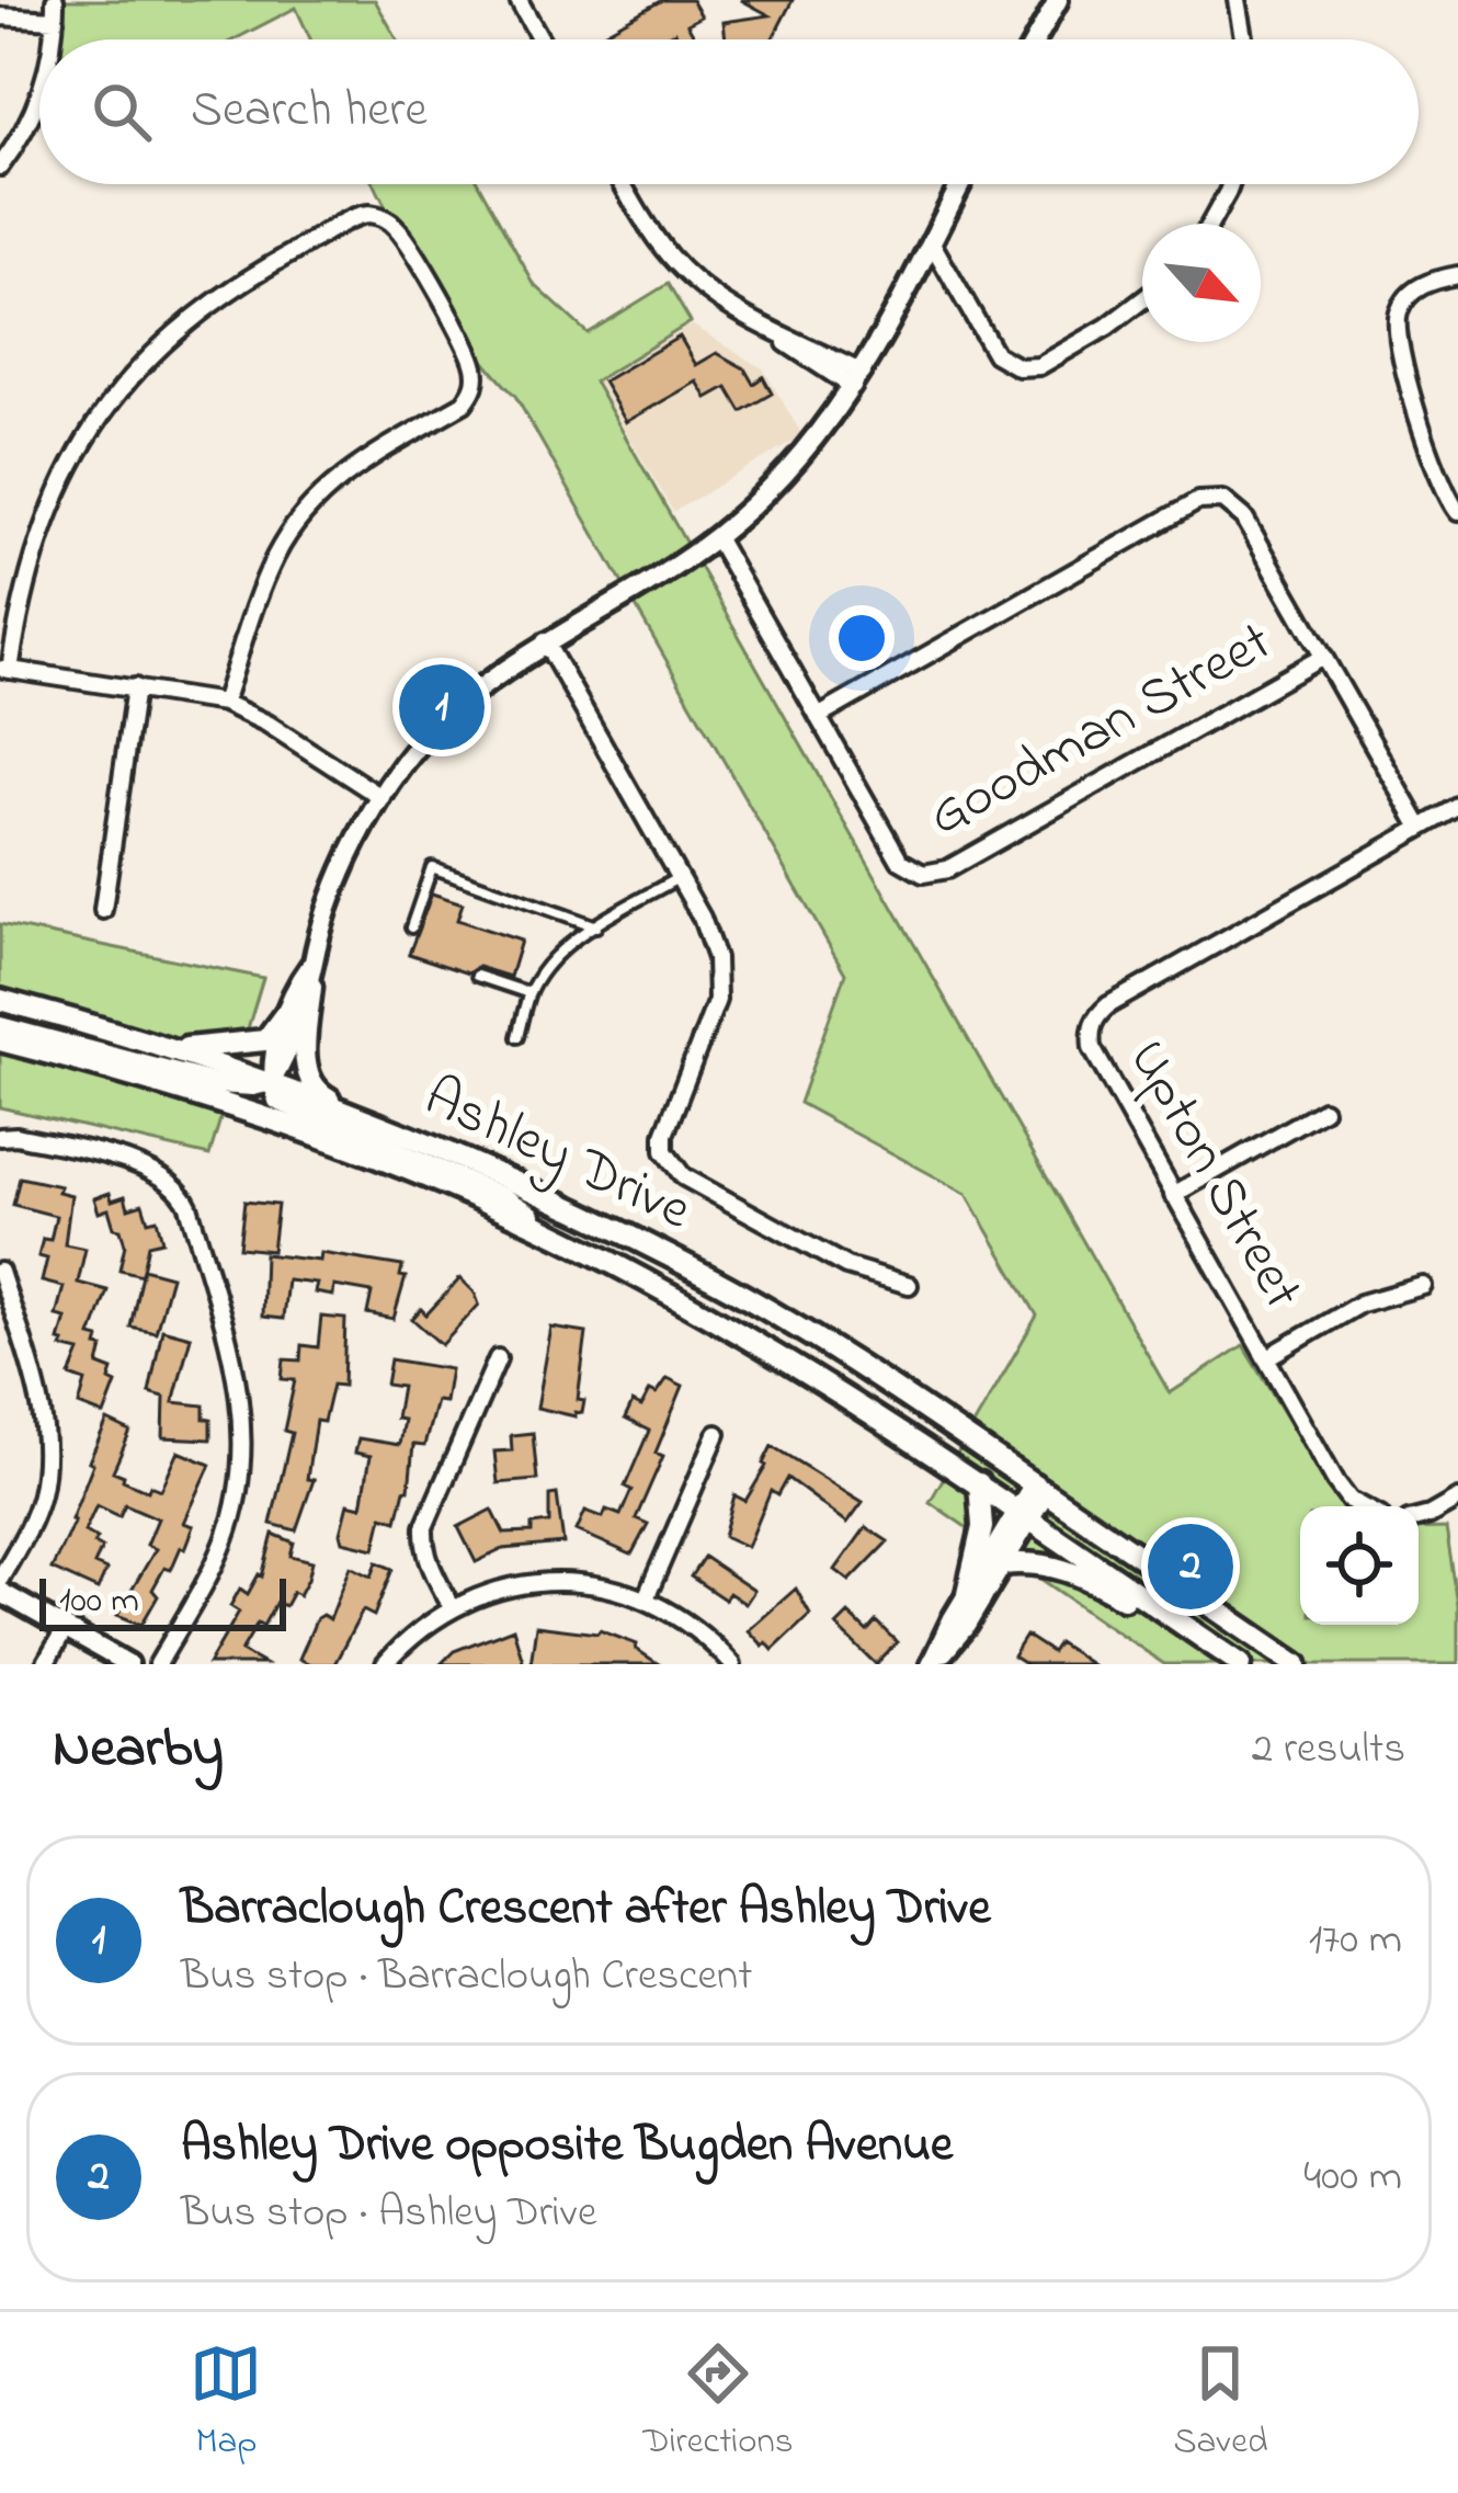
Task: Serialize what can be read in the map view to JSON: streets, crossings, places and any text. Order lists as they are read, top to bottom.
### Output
{
  "streets": {
    "main road": ["Ashley Drive"],
    "street": ["Goodman Street", "Upton Street"]
  },
  "scale_bar": "100 m",
  "north": "bottom right",
  "page": {
    "search": "Search here",
    "pins": ["1", "2"],
    "scale": "100 m",
    "heading": ["Nearby", "2 results"],
    "list": [
      {
        "mark": "1",
        "name": "Barraclough Crescent after Ashley Drive",
        "note": "Bus stop · Barraclough Crescent",
        "value": "170 m"
      },
      {
        "mark": "2",
        "name": "Ashley Drive opposite Bugden Avenue",
        "note": "Bus stop · Ashley Drive",
        "value": "400 m"
      }
    ],
    "nav": ["Map", "Directions", "Saved"]
  }
}
